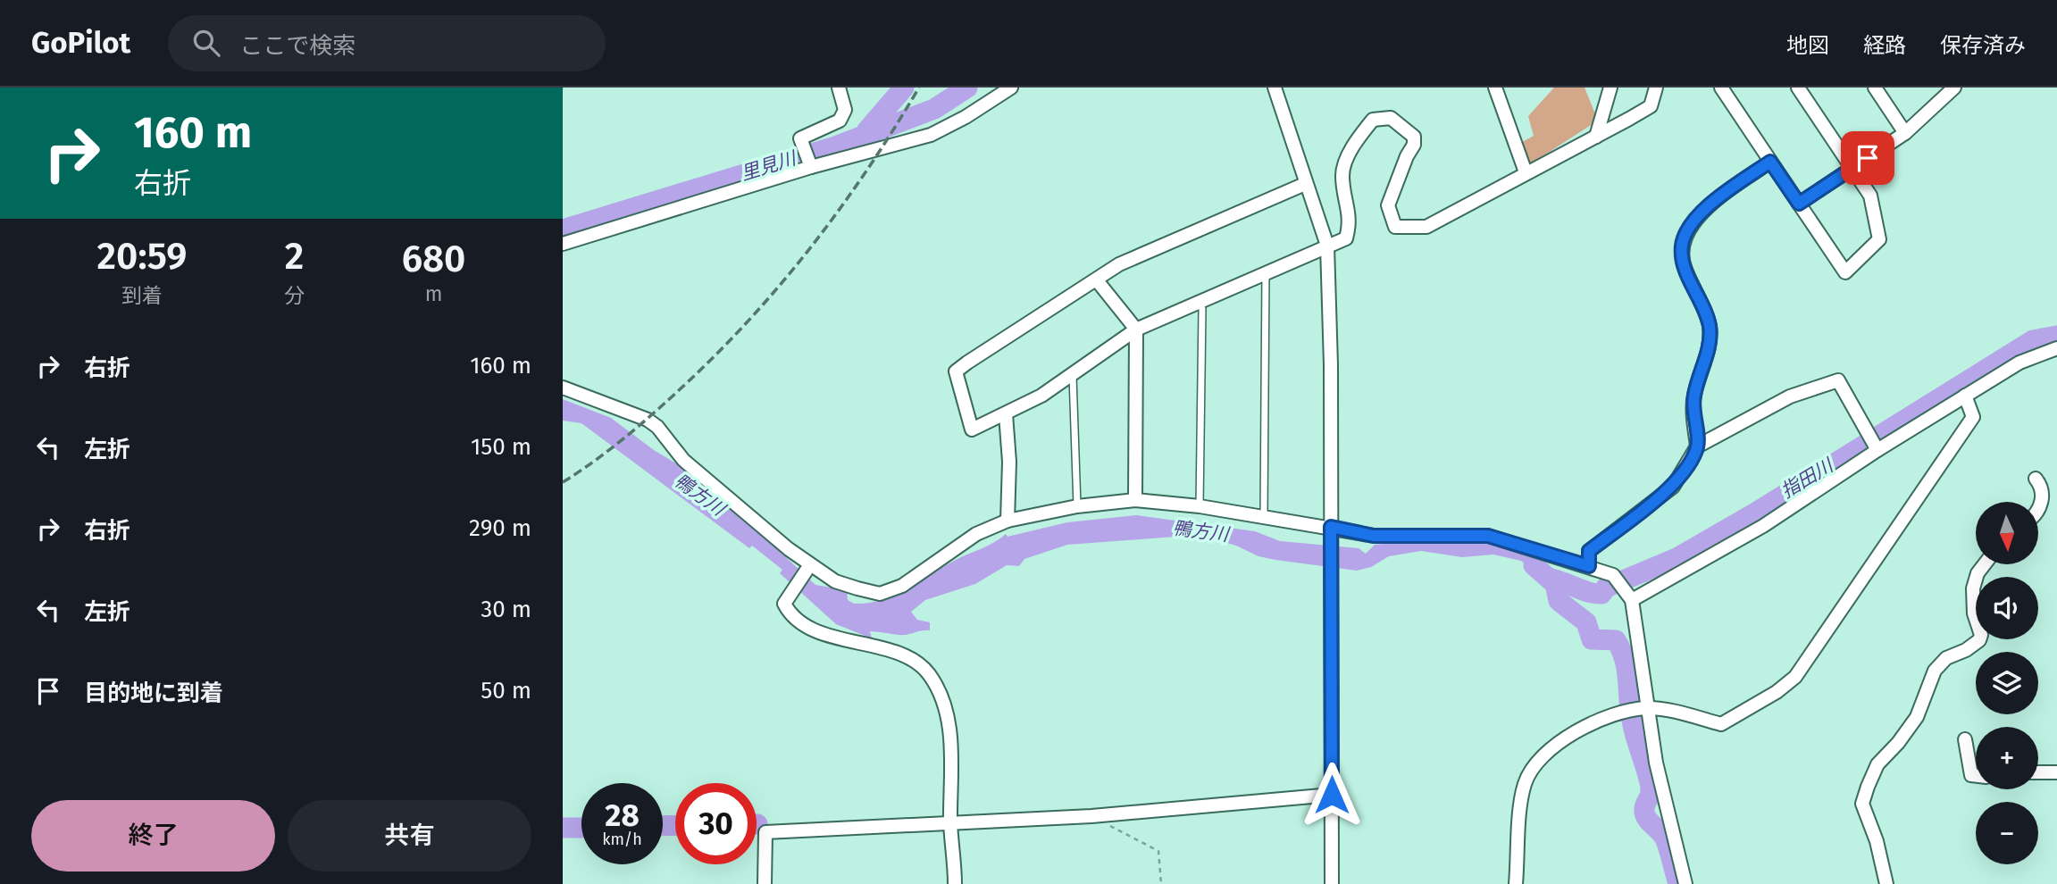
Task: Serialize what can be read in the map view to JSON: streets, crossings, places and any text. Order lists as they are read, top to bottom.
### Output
{
  "water": ["里見川", "指田川", "鴨方川"],
  "north": "bottom",
  "page": {
    "header": "GoPilot",
    "search": "ここで検索",
    "nav": ["地図", "経路", "保存済み"],
    "turn": ["160 m", "右折"],
    "eta": [
      "20:59",
      "到着",
      "2",
      "分",
      "680",
      "m"
    ],
    "list": [
      {
        "name": "右折",
        "value": "160 m"
      },
      {
        "name": "左折",
        "value": "150 m"
      },
      {
        "name": "右折",
        "value": "290 m"
      },
      {
        "name": "左折",
        "value": "30 m"
      },
      {
        "name": "目的地に到着",
        "value": "50 m"
      }
    ],
    "map_buttons": ["+", "−"],
    "speed": "28 km/h",
    "limit": "30",
    "buttons": ["終了", "共有"]
  }
}
